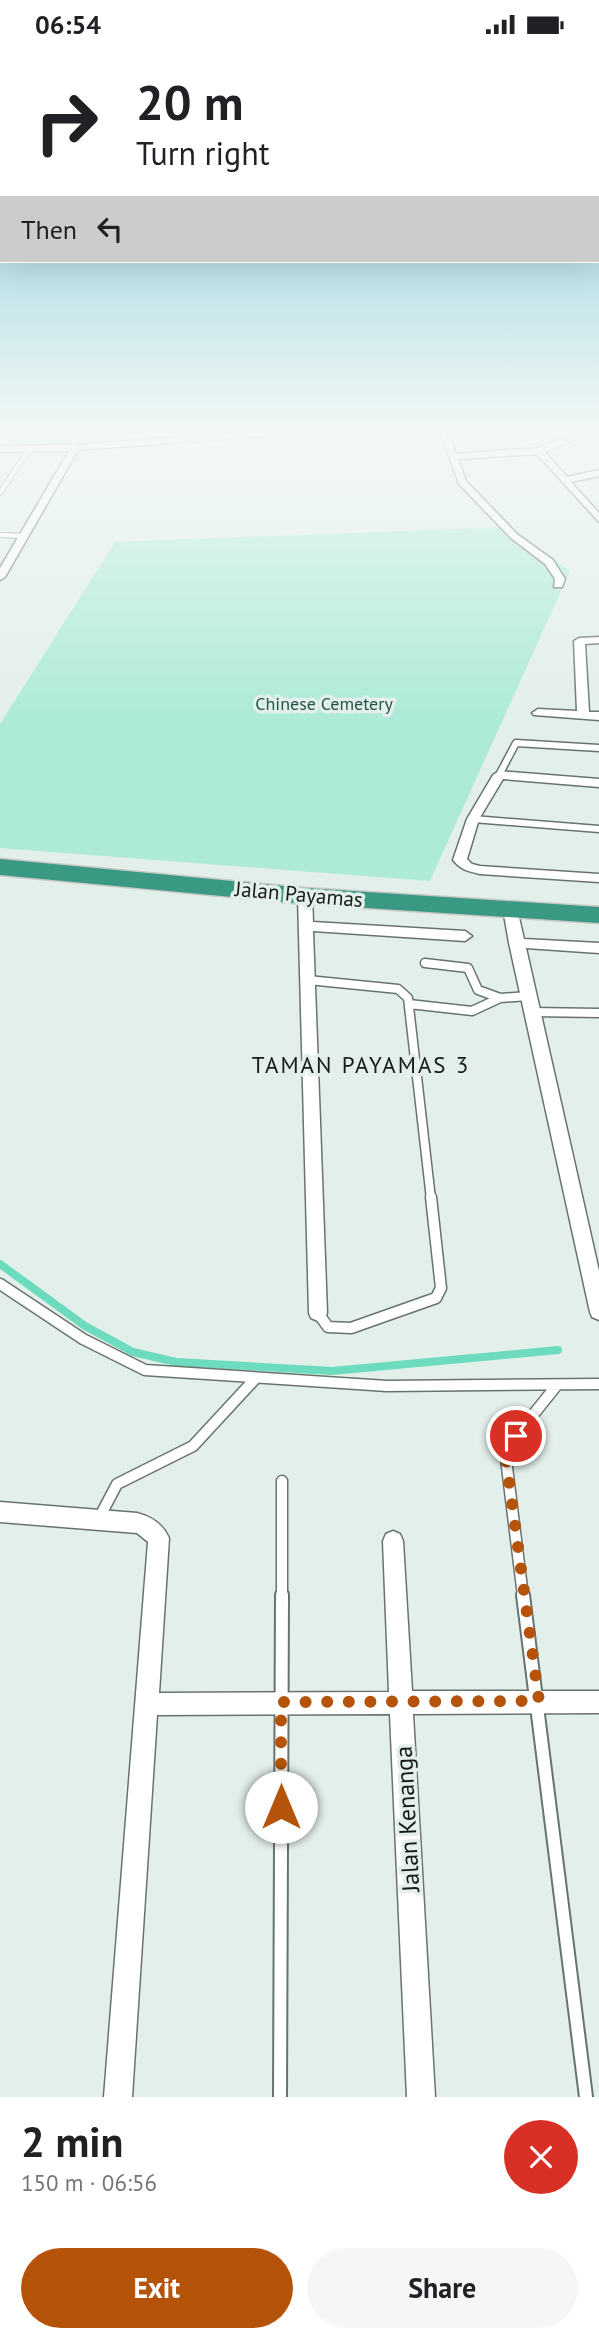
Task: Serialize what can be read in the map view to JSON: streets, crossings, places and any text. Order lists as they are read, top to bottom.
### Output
{
  "streets": {
    "highway": ["Jalan Payamas"],
    "street": ["Jalan Kenanga"]
  },
  "districts": ["TAMAN PAYAMAS 3"],
  "parks": ["Chinese Cemetery"],
  "page": {
    "status": "06:54",
    "turn": ["20 m", "Turn right"],
    "then": "Then",
    "heading": ["2 min", "150 m · 06:56"],
    "buttons": ["Exit", "Share"]
  }
}
